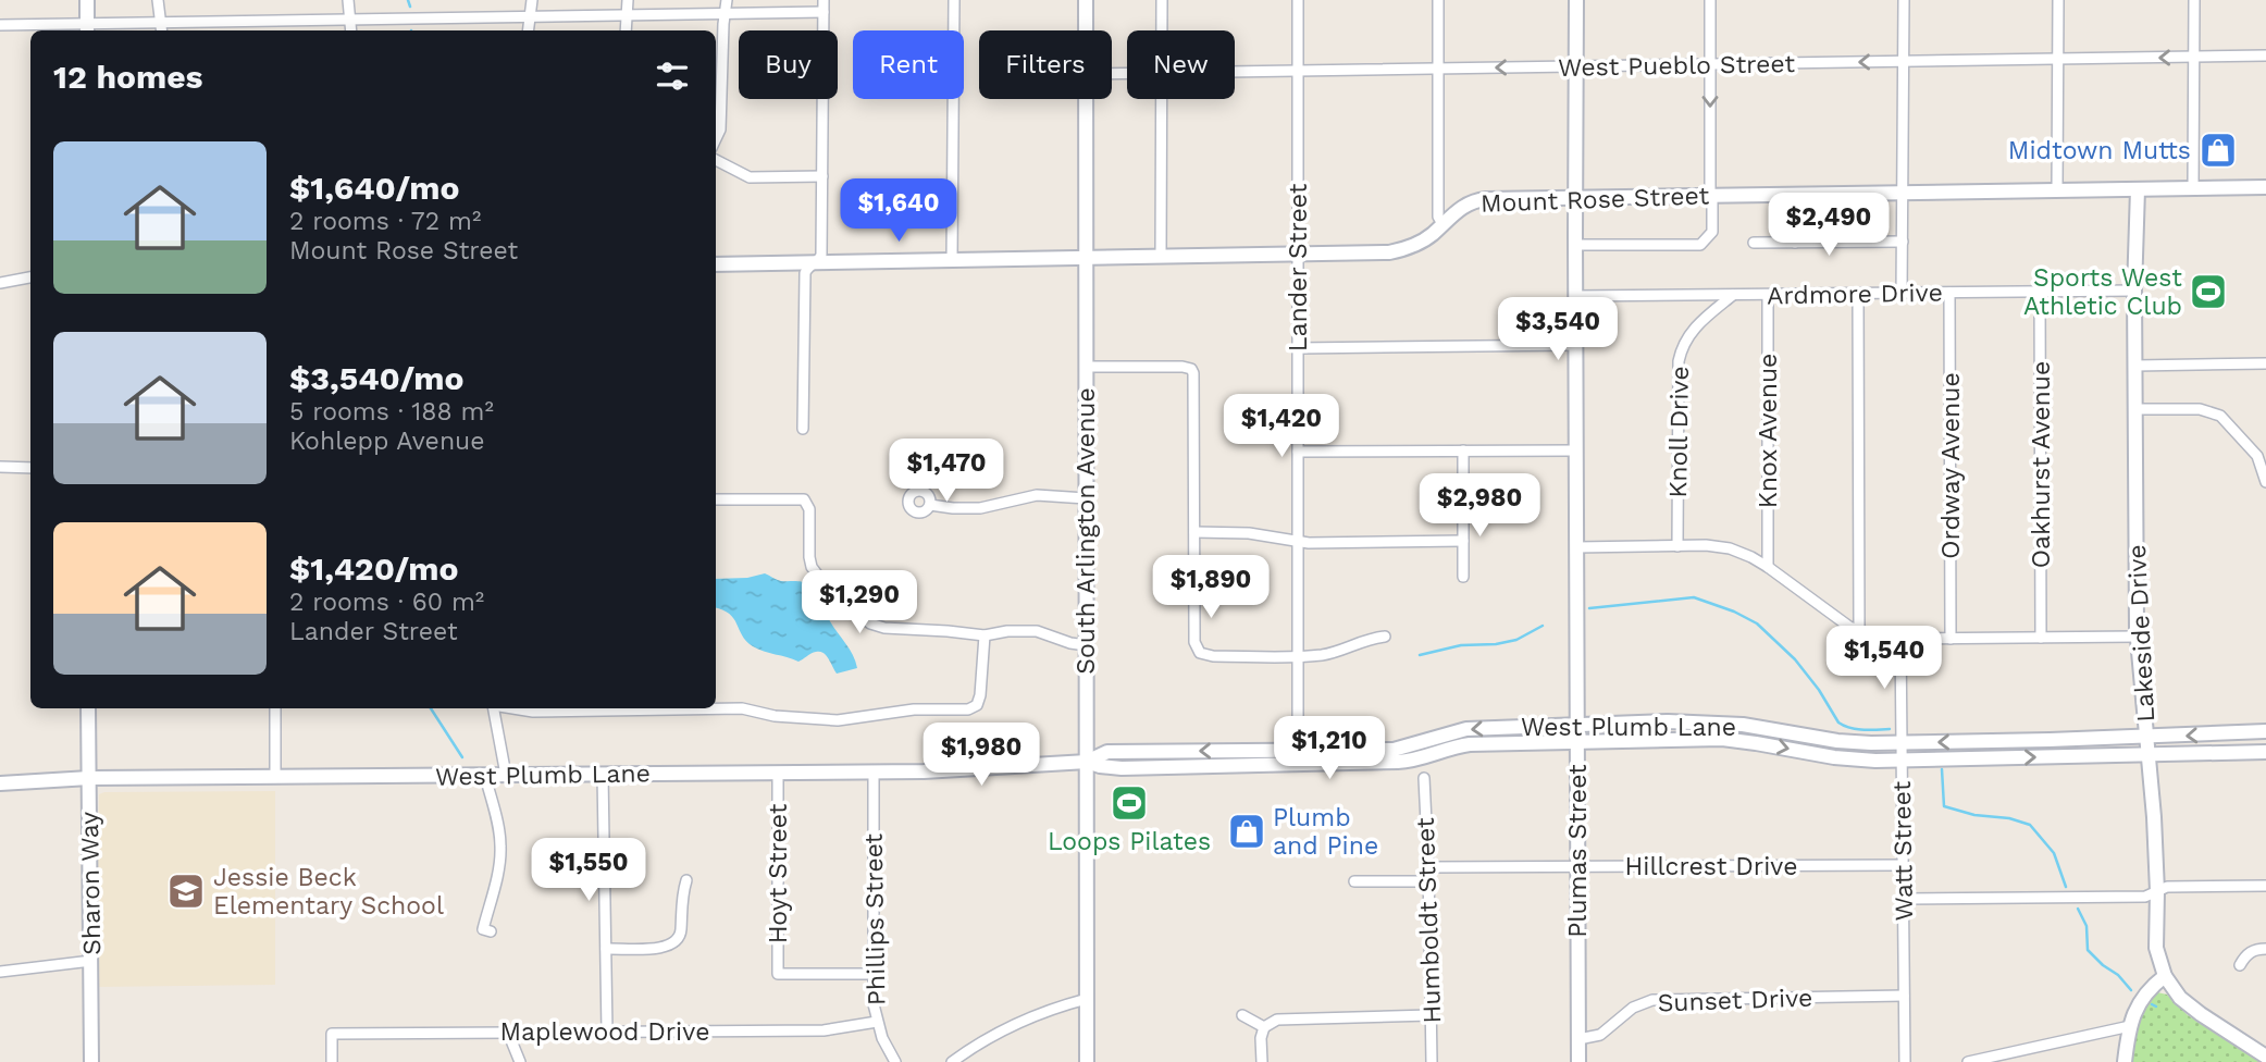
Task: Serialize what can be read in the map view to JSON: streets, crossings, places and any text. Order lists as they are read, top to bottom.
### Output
{
  "streets": {
    "main road": [
      "Mount Rose Street",
      "South Arlington Avenue",
      "Lakeside Drive",
      "West Plumb Lane",
      "Plumas Street",
      "Sharon Way"
    ],
    "street": [
      "West Pueblo Street",
      "Lander Street",
      "Ardmore Drive",
      "Knox Avenue",
      "Knoll Drive",
      "Oakhurst Avenue",
      "Ordway Avenue",
      "Watt Street",
      "Hillcrest Drive",
      "Hoyt Street",
      "Phillips Street",
      "Humboldt Street",
      "Sunset Drive",
      "Maplewood Drive"
    ]
  },
  "crossings": [
    ["West Pueblo Street", "Lander Street"],
    ["West Pueblo Street", "Plumas Street"],
    ["Mount Rose Street", "Lander Street"],
    ["Mount Rose Street", "South Arlington Avenue"],
    ["Mount Rose Street", "Lakeside Drive"],
    ["Mount Rose Street", "Plumas Street"],
    ["Lander Street", "West Plumb Lane"],
    ["Ardmore Drive", "Knox Avenue"],
    ["Ardmore Drive", "Knoll Drive"],
    ["Ardmore Drive", "Oakhurst Avenue"],
    ["Ardmore Drive", "Ordway Avenue"],
    ["Ardmore Drive", "Lakeside Drive"],
    ["Ardmore Drive", "Plumas Street"],
    ["South Arlington Avenue", "West Plumb Lane"],
    ["Lakeside Drive", "West Plumb Lane"],
    ["West Plumb Lane", "Plumas Street"],
    ["West Plumb Lane", "Watt Street"],
    ["West Plumb Lane", "Hoyt Street"],
    ["West Plumb Lane", "Sharon Way"],
    ["West Plumb Lane", "Phillips Street"],
    ["Plumas Street", "Hillcrest Drive"],
    ["Plumas Street", "Sunset Drive"],
    ["Watt Street", "Hillcrest Drive"],
    ["Watt Street", "Sunset Drive"],
    ["Hillcrest Drive", "Humboldt Street"],
    ["Hoyt Street", "Phillips Street"],
    ["Phillips Street", "Maplewood Drive"]
  ],
  "one_way": ["West Pueblo Street"],
  "places": {
    "shop": ["Midtown Mutts", "Plumb and Pine"],
    "sports": ["Sports West Athletic Club", "Loops Pilates"],
    "school or university": ["Jessie Beck Elementary School"]
  },
  "page": {
    "chip": [
      "Buy",
      "Rent",
      "Filters",
      "New"
    ],
    "heading": "12 homes",
    "list": [
      {
        "name": "$1,640/mo",
        "note": "2 rooms · 72 m² · Mount Rose Street"
      },
      {
        "name": "$3,540/mo",
        "note": "5 rooms · 188 m² · Kohlepp Avenue"
      },
      {
        "name": "$1,420/mo",
        "note": "2 rooms · 60 m² · Lander Street"
      }
    ],
    "price": [
      "$1,640",
      "$2,490",
      "$3,540",
      "$1,420",
      "$1,470",
      "$2,980",
      "$1,890",
      "$1,290",
      "$1,540",
      "$1,210",
      "$1,980",
      "$1,550"
    ]
  }
}
